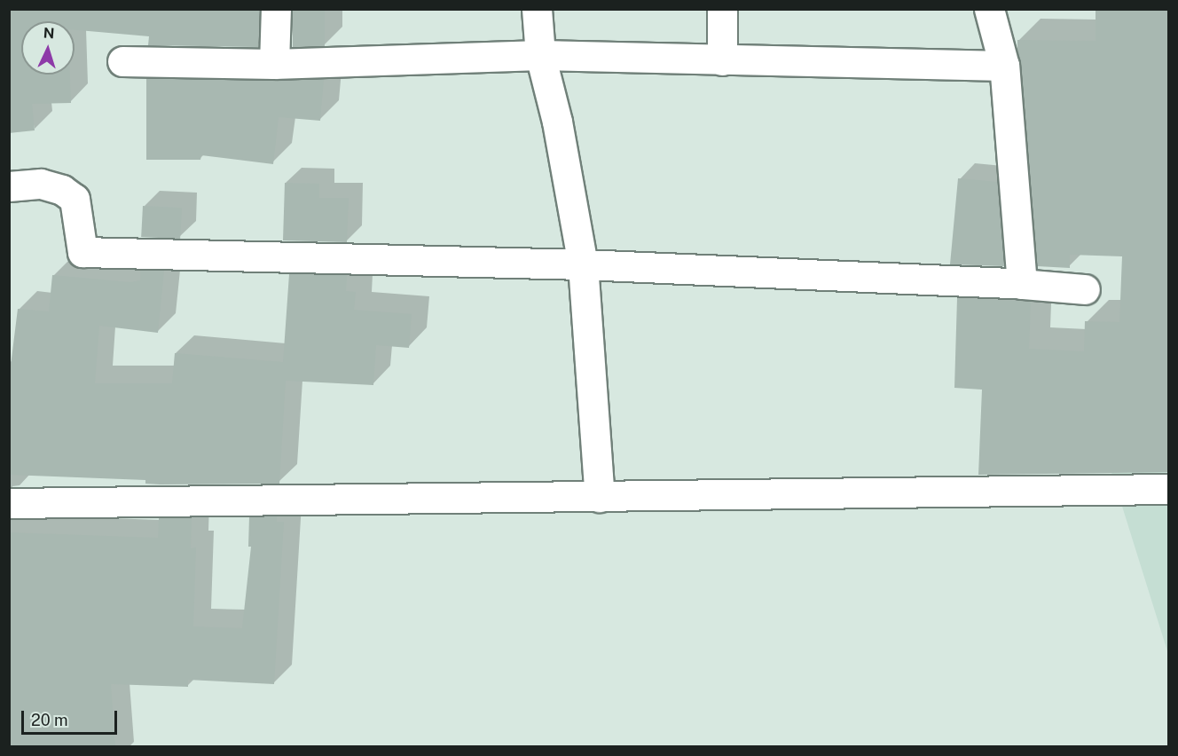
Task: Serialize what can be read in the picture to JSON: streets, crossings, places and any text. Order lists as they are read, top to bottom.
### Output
{
  "scale_bar": "20 m",
  "north": "top"
}
